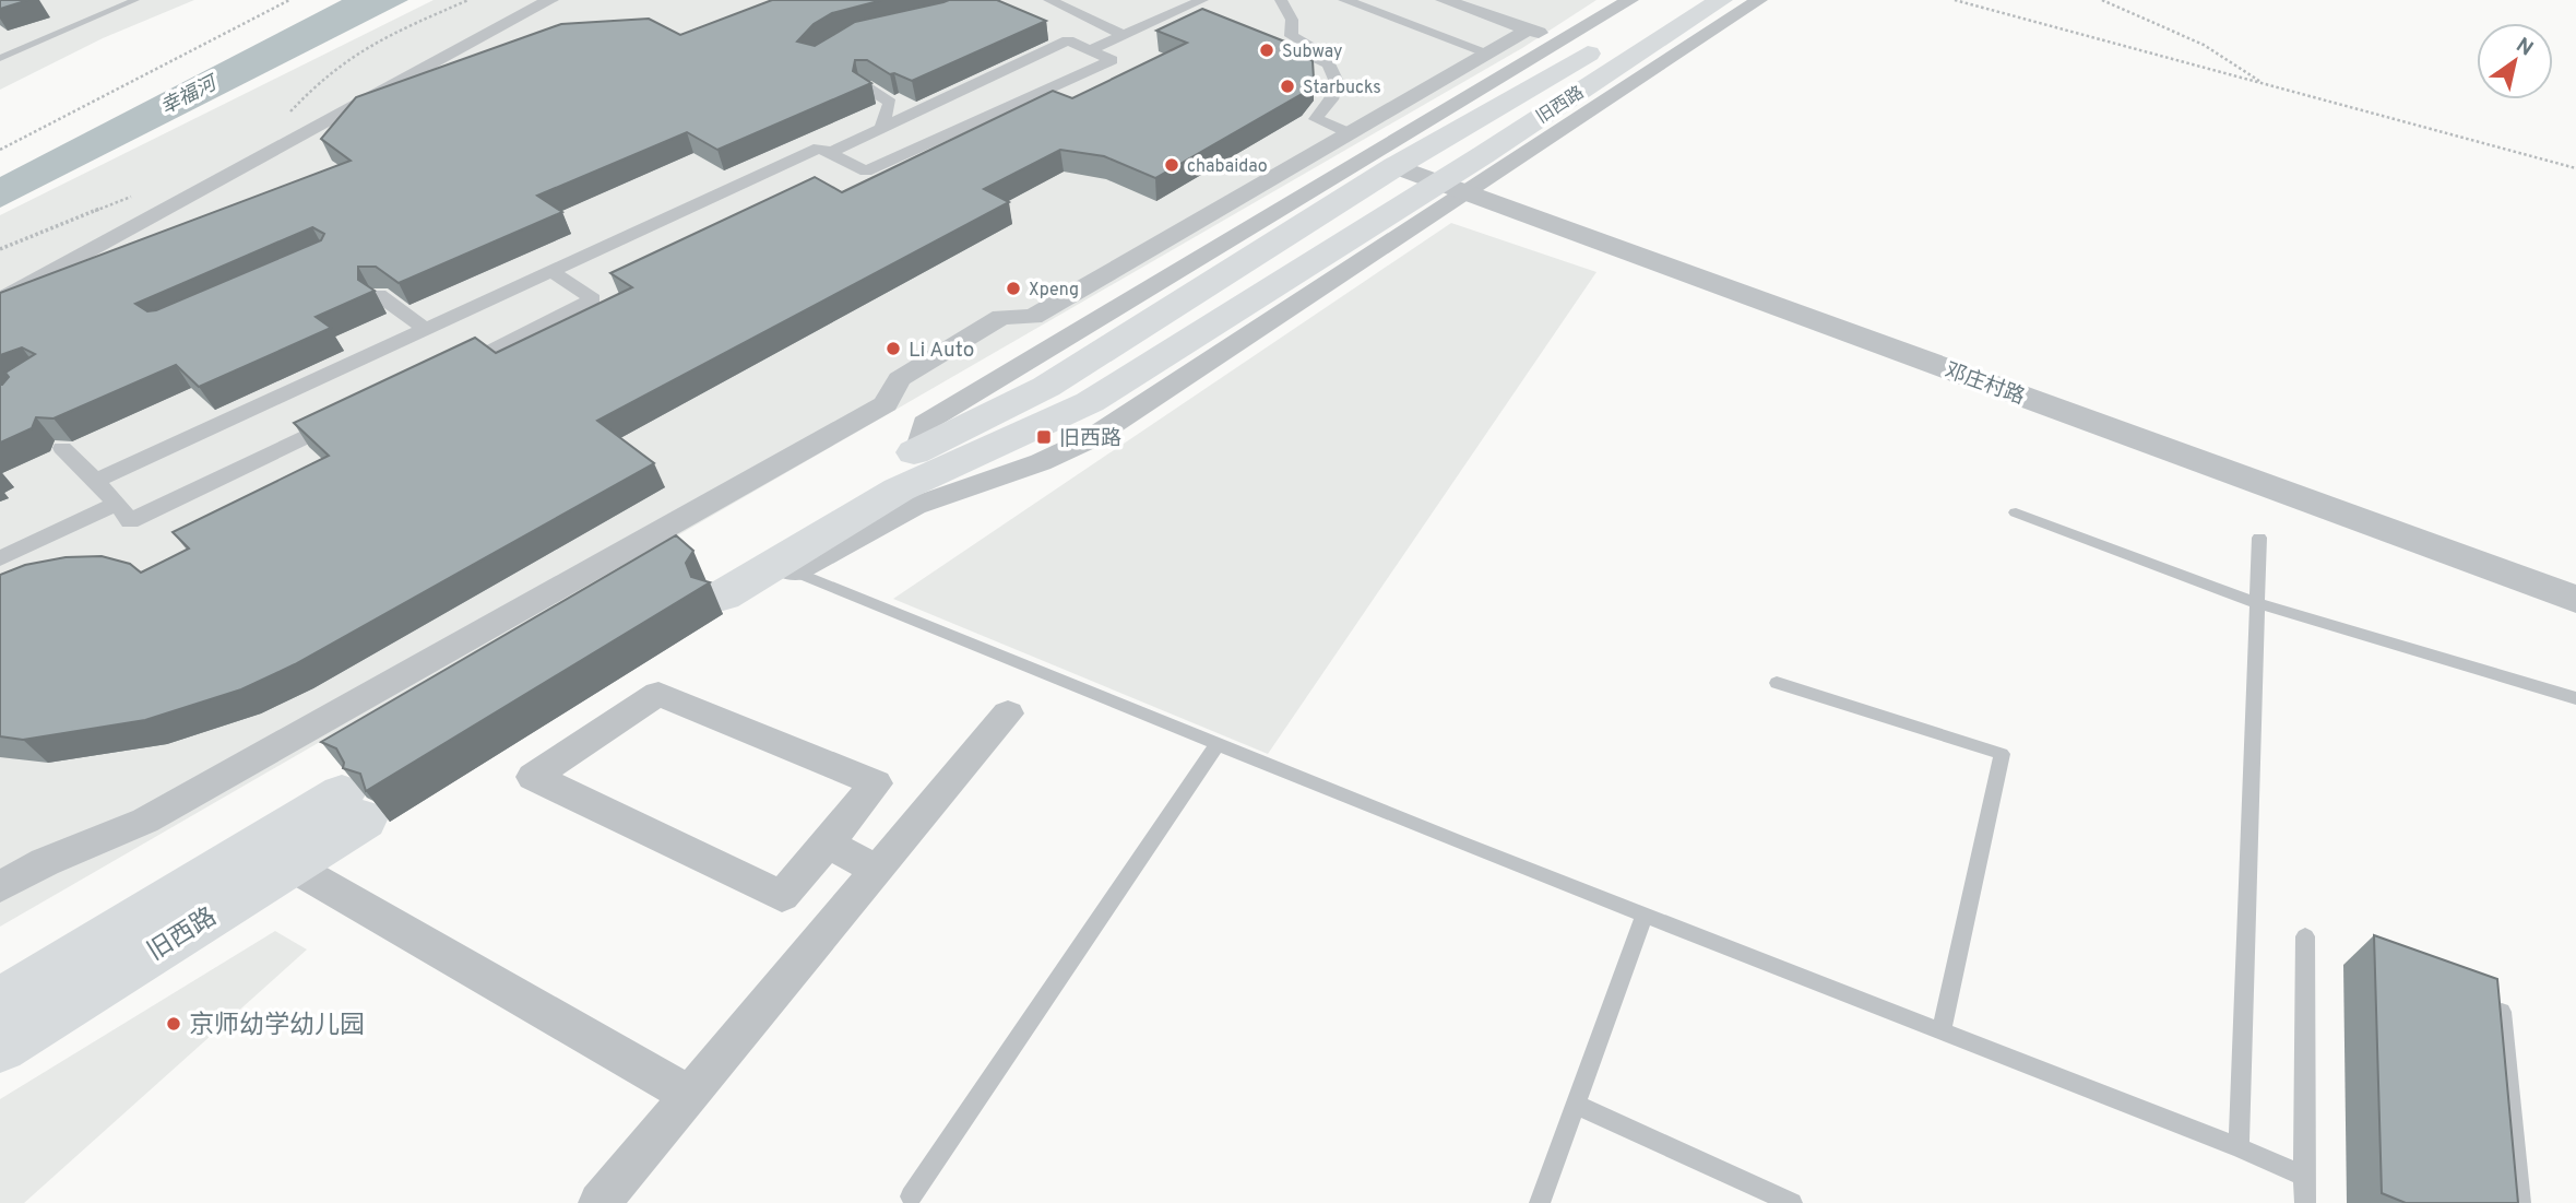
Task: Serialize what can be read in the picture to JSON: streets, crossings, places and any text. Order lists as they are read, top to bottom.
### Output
{
  "streets": {
    "main road": ["旧西路"],
    "street": ["邓庄村路"]
  },
  "crossings": [
    ["旧西路", "邓庄村路"]
  ],
  "water": ["幸福河"],
  "places": {
    "other": [
      "Subway",
      "Starbucks",
      "chabaidao",
      "Xpeng",
      "Li Auto",
      "京师幼学幼儿园"
    ],
    "transit": ["旧西路"]
  },
  "north": "top right"
}
